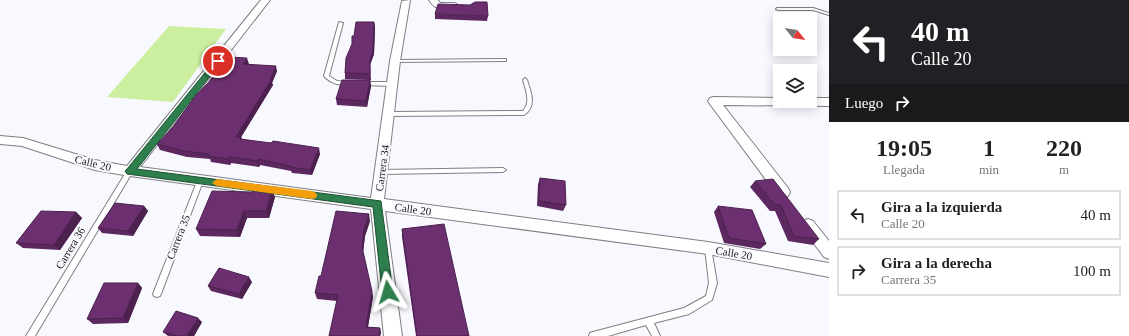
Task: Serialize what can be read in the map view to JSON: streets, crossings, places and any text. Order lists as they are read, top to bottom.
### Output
{
  "streets": {
    "street": ["Calle 20", "Carrera 34"],
    "lane": ["Carrera 35", "Carrera 36"]
  },
  "crossings": [
    ["Calle 20", "Carrera 34"],
    ["Calle 20", "Carrera 35"],
    ["Calle 20", "Carrera 36"]
  ],
  "north": "bottom right",
  "page": {
    "turn": ["40 m", "Calle 20"],
    "then": "Luego",
    "eta": [
      "19:05",
      "Llegada",
      "1",
      "min",
      "220",
      "m"
    ],
    "list": [
      {
        "name": "Gira a la izquierda",
        "note": "Calle 20",
        "value": "40 m"
      },
      {
        "name": "Gira a la derecha",
        "note": "Carrera 35",
        "value": "100 m"
      }
    ]
  }
}
